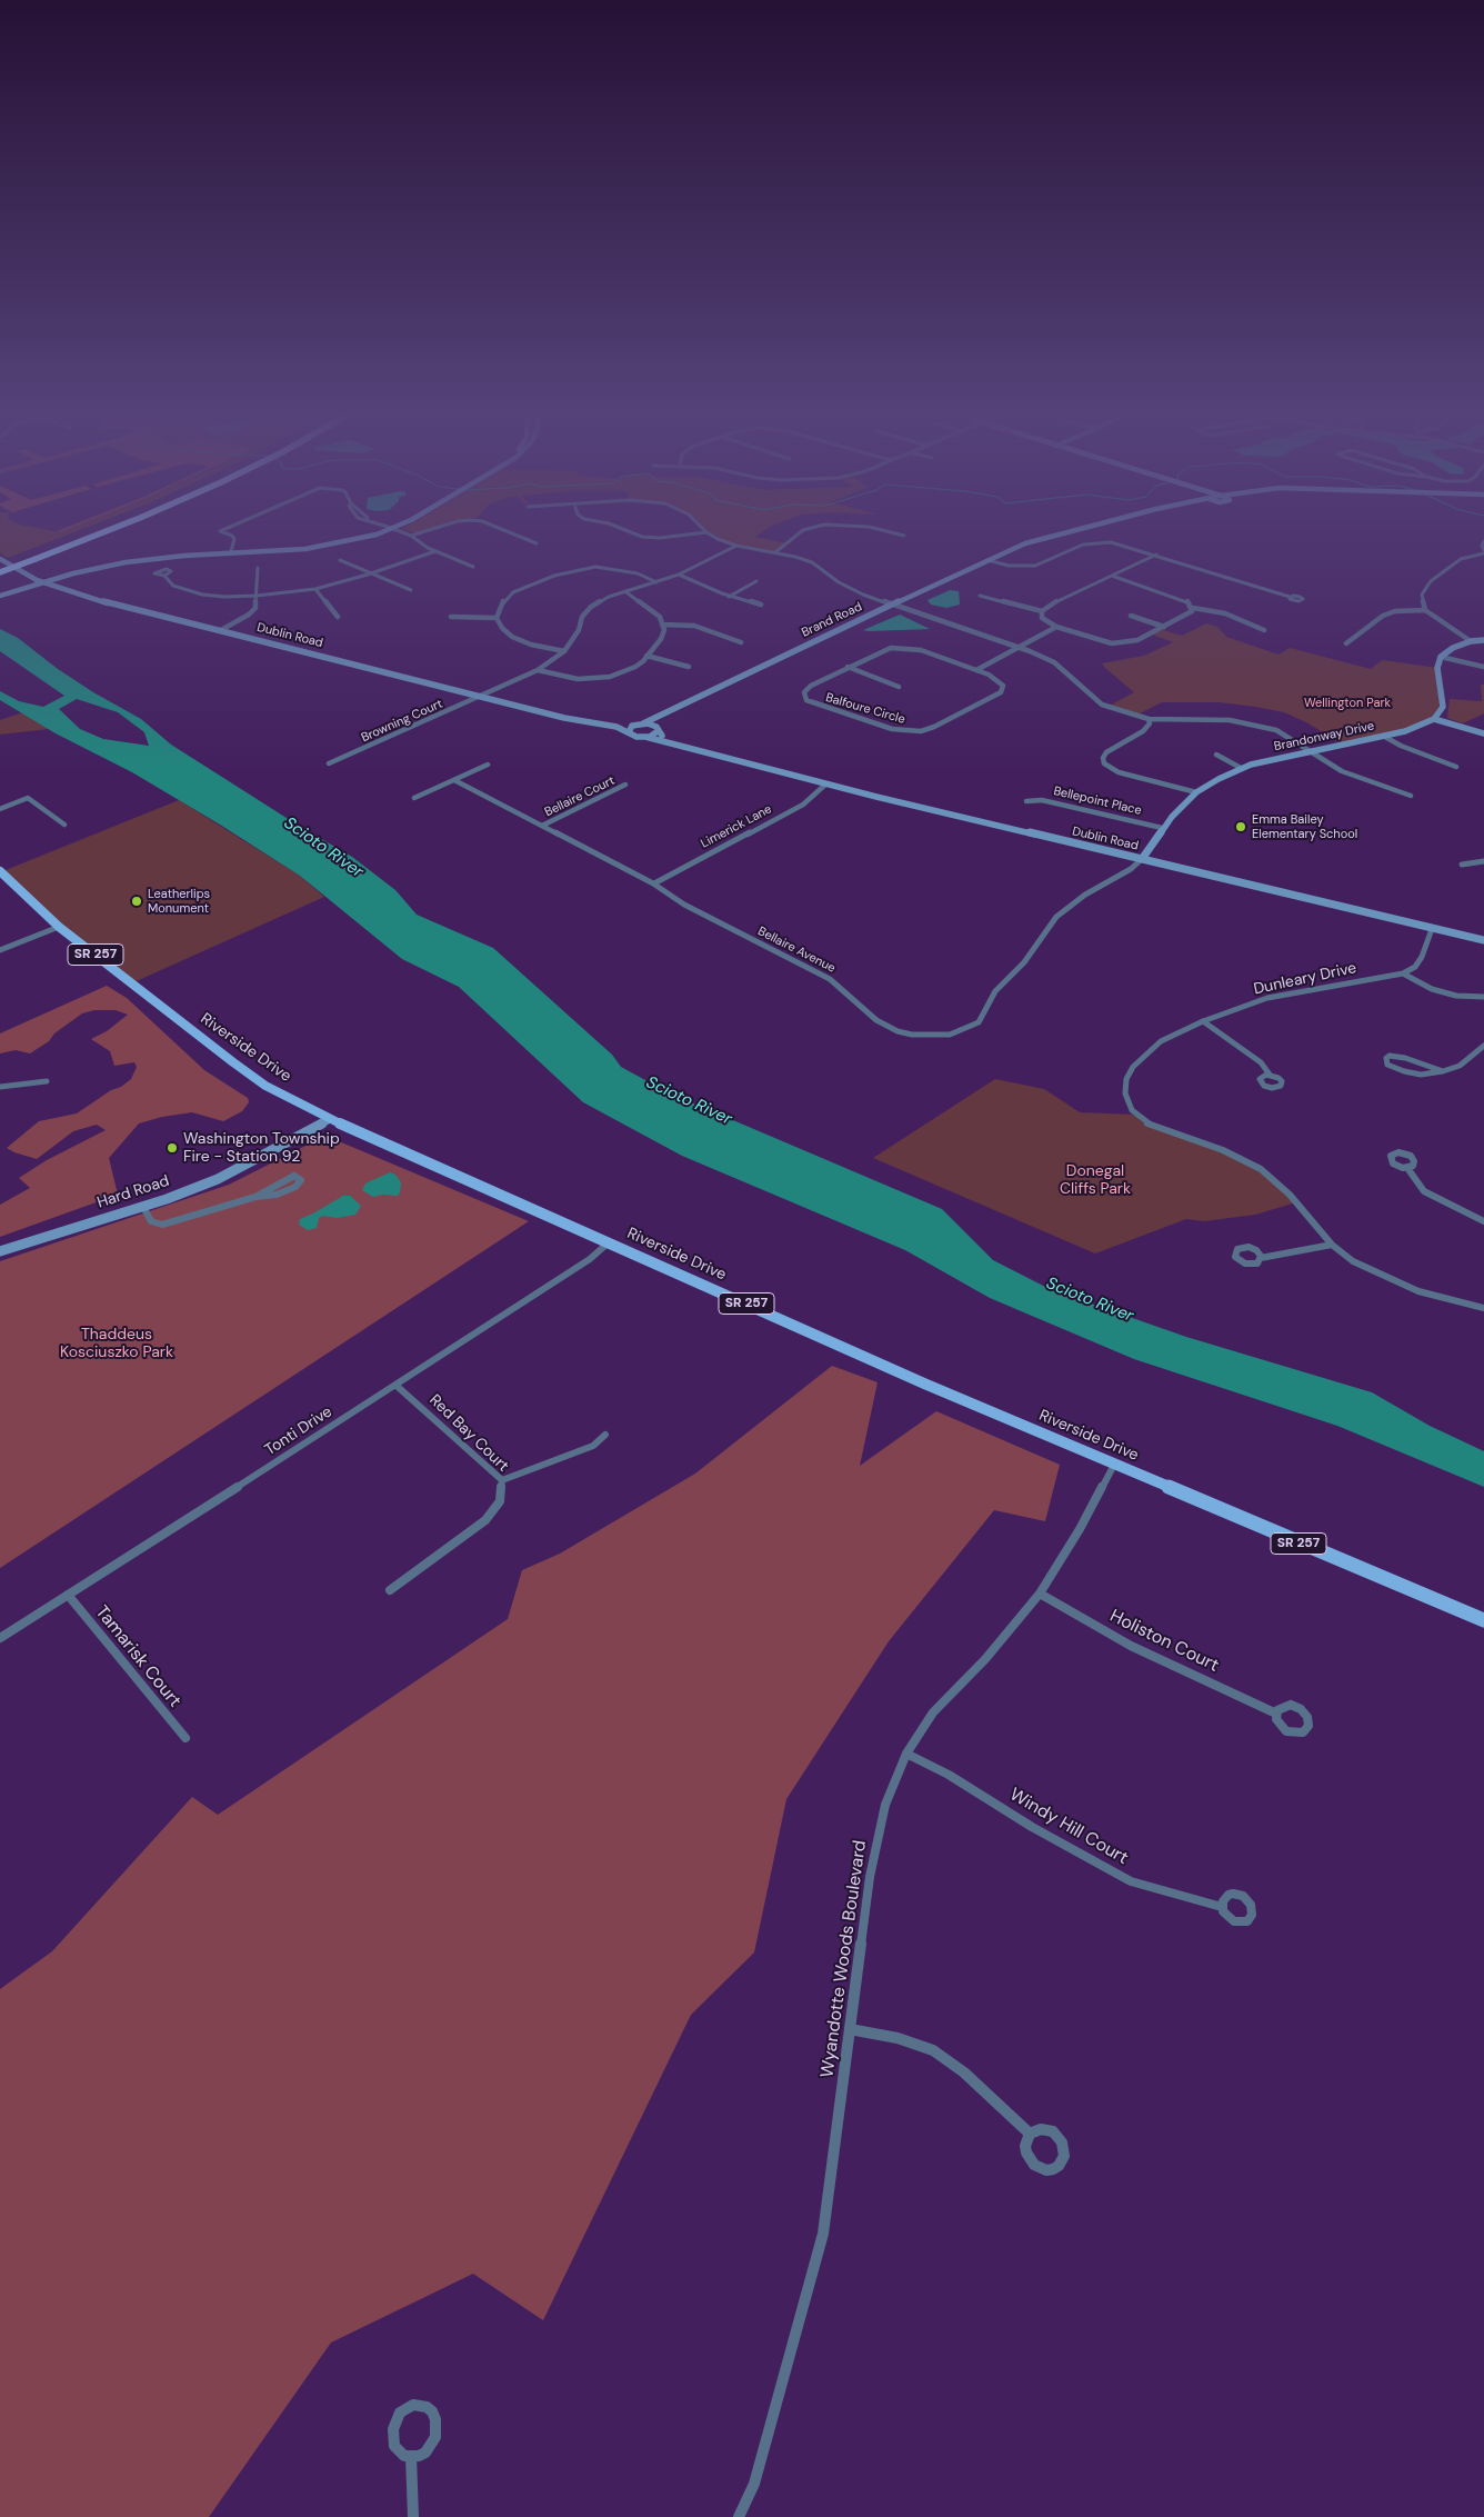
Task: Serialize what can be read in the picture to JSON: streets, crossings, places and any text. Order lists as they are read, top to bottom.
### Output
{
  "streets": {
    "main road": [
      "Brand Road",
      "Dublin Road",
      "Brandonway Drive",
      "SR 257",
      "Riverside Drive",
      "Hard Road"
    ],
    "street": [
      "Balfoure Circle",
      "Browning Court",
      "Bellaire Court",
      "Bellepoint Place",
      "Limerick Lane",
      "Bellaire Avenue",
      "Dunleary Drive",
      "Tonti Drive",
      "Red Bay Court",
      "Holiston Court",
      "Tamarisk Court",
      "Windy Hill Court",
      "Wyandotte Woods Boulevard"
    ]
  },
  "crossings": [
    ["Brand Road", "Dublin Road"],
    ["Dublin Road", "Browning Court"],
    ["Dublin Road", "Brandonway Drive"],
    ["Dublin Road", "Limerick Lane"],
    ["Dublin Road", "Bellaire Avenue"],
    ["Brandonway Drive", "Bellepoint Place"],
    ["Brandonway Drive", "Bellaire Avenue"],
    ["Bellaire Court", "Bellaire Avenue"],
    ["Limerick Lane", "Bellaire Avenue"],
    ["Riverside Drive", "Hard Road"],
    ["Riverside Drive", "Tonti Drive"],
    ["Riverside Drive", "Wyandotte Woods Boulevard"],
    ["Tonti Drive", "Red Bay Court"],
    ["Tonti Drive", "Tamarisk Court"],
    ["Holiston Court", "Wyandotte Woods Boulevard"],
    ["Windy Hill Court", "Wyandotte Woods Boulevard"]
  ],
  "water": ["Scioto River"],
  "parks": ["Wellington Park", "Donegal Cliffs Park", "Thaddeus Kosciuszko Park"],
  "places": ["Emma Bailey Elementary School", "Leatherlips Monument", "Washington Township Fire - Station 92"]
}
